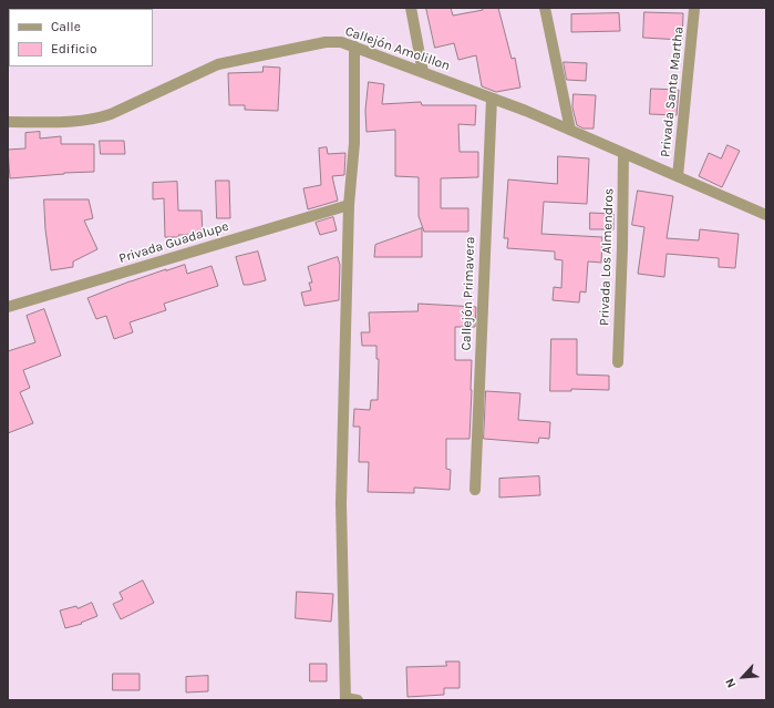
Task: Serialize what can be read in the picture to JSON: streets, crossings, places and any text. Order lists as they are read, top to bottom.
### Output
{
  "streets": {
    "street": [
      "Callejón Amolillon",
      "Privada Santa Martha",
      "Privada Guadalupe",
      "Privada Los Almendros",
      "Callejón Primavera"
    ]
  },
  "crossings": [
    ["Callejón Amolillon", "Privada Santa Martha"],
    ["Callejón Amolillon", "Privada Los Almendros"],
    ["Callejón Amolillon", "Callejón Primavera"]
  ],
  "legend": ["Calle", "Edificio"],
  "north": "bottom left"
}
